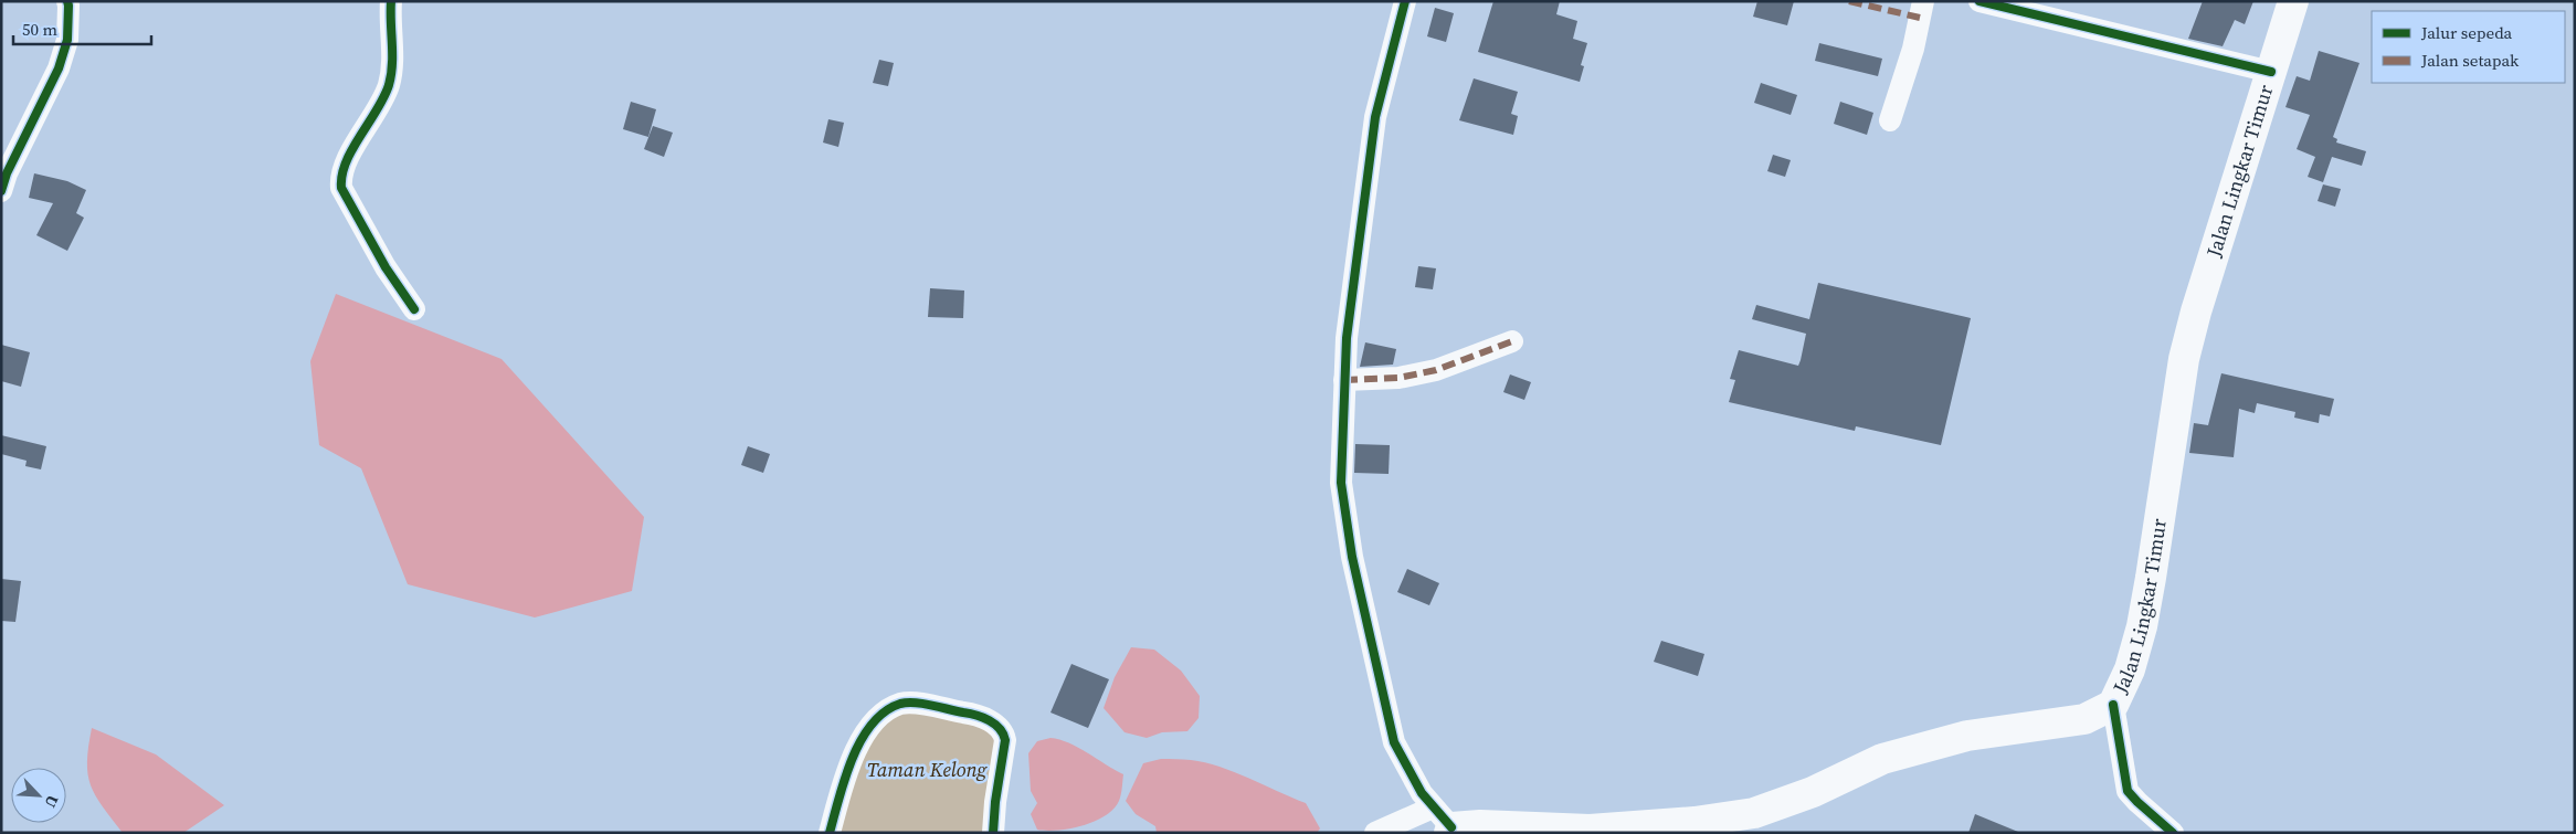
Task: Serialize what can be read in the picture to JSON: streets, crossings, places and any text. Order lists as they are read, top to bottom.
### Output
{
  "streets": {
    "main road": ["Jalan Lingkar Timur"]
  },
  "parks": ["Taman Kelong"],
  "legend": ["Jalur sepeda", "Jalan setapak"],
  "scale_bar": "50 m",
  "north": "bottom right"
}
